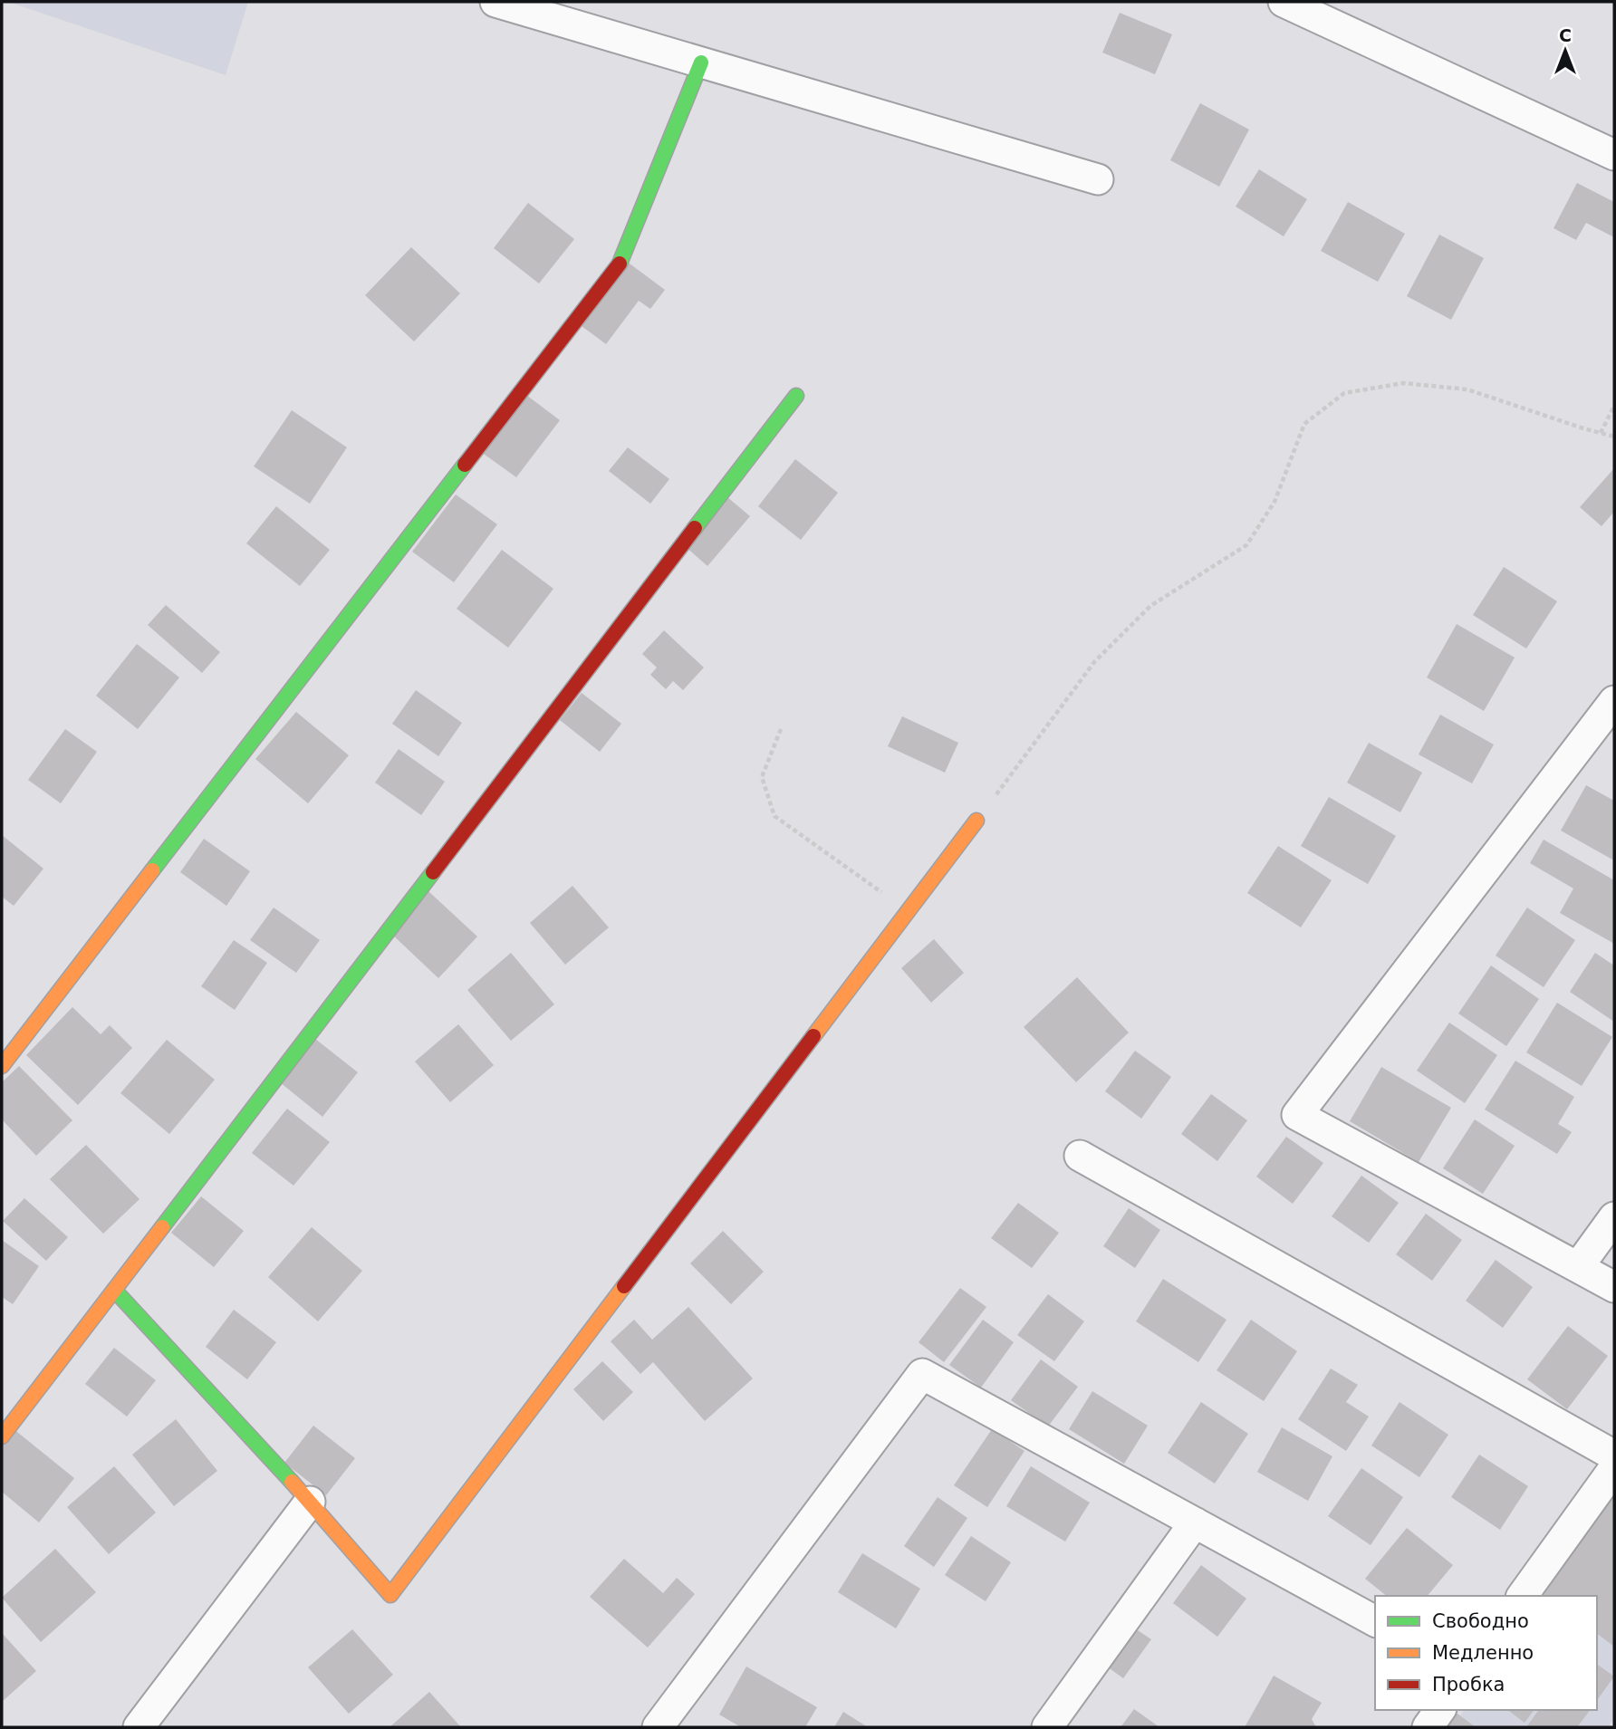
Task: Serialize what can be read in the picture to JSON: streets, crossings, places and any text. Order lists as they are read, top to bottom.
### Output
{
  "legend": ["Свободно", "Медленно", "Пробка"],
  "north": "top"
}
